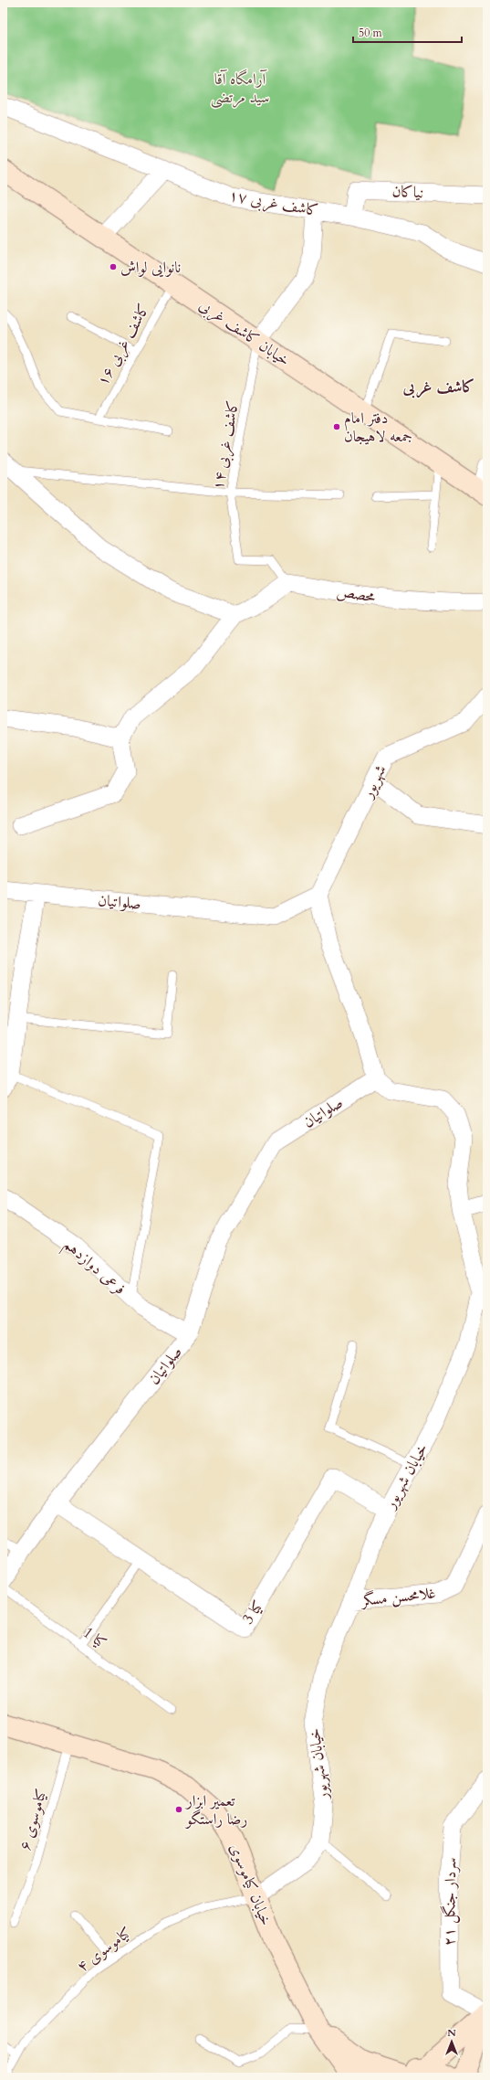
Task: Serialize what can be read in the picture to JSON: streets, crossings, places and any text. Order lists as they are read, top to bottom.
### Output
{
  "streets": {
    "main road": ["خیابان کاشف غربی", "خیابان کیاموسوی"],
    "street": [
      "نیاکان",
      "کاشف غربی ۱۷",
      "محصص",
      "شهریور",
      "صلواتیان",
      "فرعی دوازدهم",
      "خیابان شهریور",
      "غلامحسن مسگر",
      "کیا 3",
      "سردار جنگل ۲۱"
    ],
    "lane": [
      "کاشف غربی ۱۶",
      "کاشف غربی ۱۴",
      "کیا 1",
      "کیاموسوی ۶",
      "کیاموسوی ۴"
    ]
  },
  "crossings": [
    ["نیاکان", "کاشف غربی ۱۷"],
    ["خیابان کاشف غربی", "کاشف غربی ۱۶"],
    ["خیابان کاشف غربی", "کاشف غربی ۱۴"],
    ["کاشف غربی ۱۴", "محصص"],
    ["شهریور", "صلواتیان"],
    ["صلواتیان", "فرعی دوازدهم"],
    ["صلواتیان", "خیابان شهریور"],
    ["صلواتیان", "کیا 3"],
    ["خیابان شهریور", "غلامحسن مسگر"],
    ["خیابان شهریور", "کیا 3"],
    ["کیاموسوی ۶", "خیابان کیاموسوی"],
    ["خیابان کیاموسوی", "کیاموسوی ۴"]
  ],
  "districts": ["کاشف غربی"],
  "parks": ["آرامگاه آقا سید مرتضی"],
  "places": ["نانوایی لواش", "دفتر امام جمعه لاهیجان", "تعمیر ابزار رضا راستگو"],
  "scale_bar": "50 m",
  "north": "top"
}
